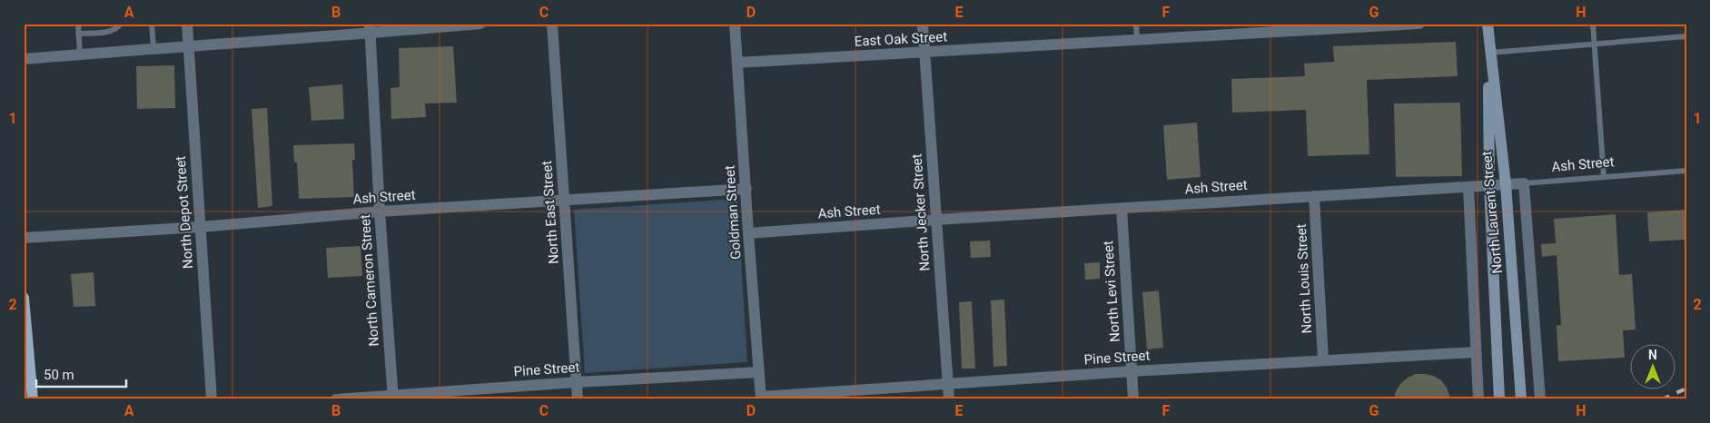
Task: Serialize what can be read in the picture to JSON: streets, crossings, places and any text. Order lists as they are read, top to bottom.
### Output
{
  "streets": {
    "main road": ["North Laurent Street"],
    "street": [
      "East Oak Street",
      "Ash Street",
      "North Depot Street",
      "North East Street",
      "Goldman Street",
      "North Jecker Street",
      "North Louis Street",
      "North Cameron Street",
      "North Levi Street",
      "Pine Street"
    ]
  },
  "crossings": [
    ["East Oak Street", "Goldman Street"],
    ["East Oak Street", "North Jecker Street"],
    ["Ash Street", "North Depot Street"],
    ["Ash Street", "North East Street"],
    ["Ash Street", "Goldman Street"],
    ["Ash Street", "North Jecker Street"],
    ["Ash Street", "North Laurent Street"],
    ["Ash Street", "North Louis Street"],
    ["Ash Street", "North Cameron Street"],
    ["Ash Street", "North Levi Street"],
    ["North East Street", "Pine Street"],
    ["Goldman Street", "Pine Street"],
    ["North Jecker Street", "Pine Street"],
    ["North Louis Street", "Pine Street"],
    ["North Cameron Street", "Pine Street"],
    ["North Levi Street", "Pine Street"]
  ],
  "scale_bar": "50 m",
  "north": "top",
  "grid": {
    "columns": [
      "A",
      "B",
      "C",
      "D",
      "E",
      "F",
      "G",
      "H"
    ],
    "rows": ["1", "2"]
  }
}
